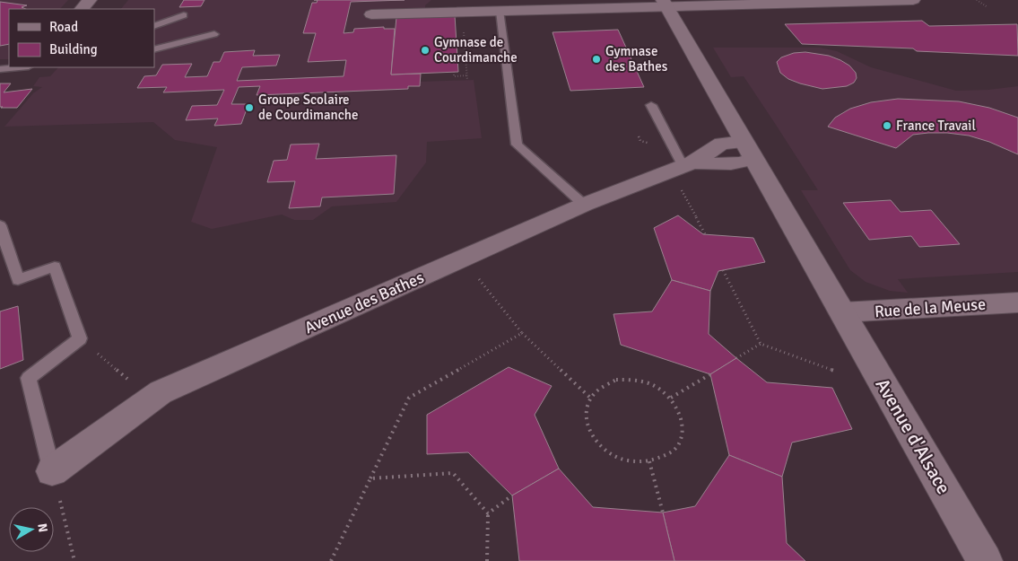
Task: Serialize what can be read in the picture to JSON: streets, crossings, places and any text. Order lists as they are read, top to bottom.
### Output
{
  "streets": {
    "street": ["Avenue des Bathes", "Rue de la Meuse", "Avenue d'Alsace"]
  },
  "crossings": [
    ["Avenue des Bathes", "Avenue d'Alsace"],
    ["Rue de la Meuse", "Avenue d'Alsace"]
  ],
  "places": [
    "Gymnase de Courdimanche",
    "Gymnase des Bathes",
    "Groupe Scolaire de Courdimanche",
    "France Travail"
  ],
  "legend": ["Road", "Building"],
  "north": "right"
}
